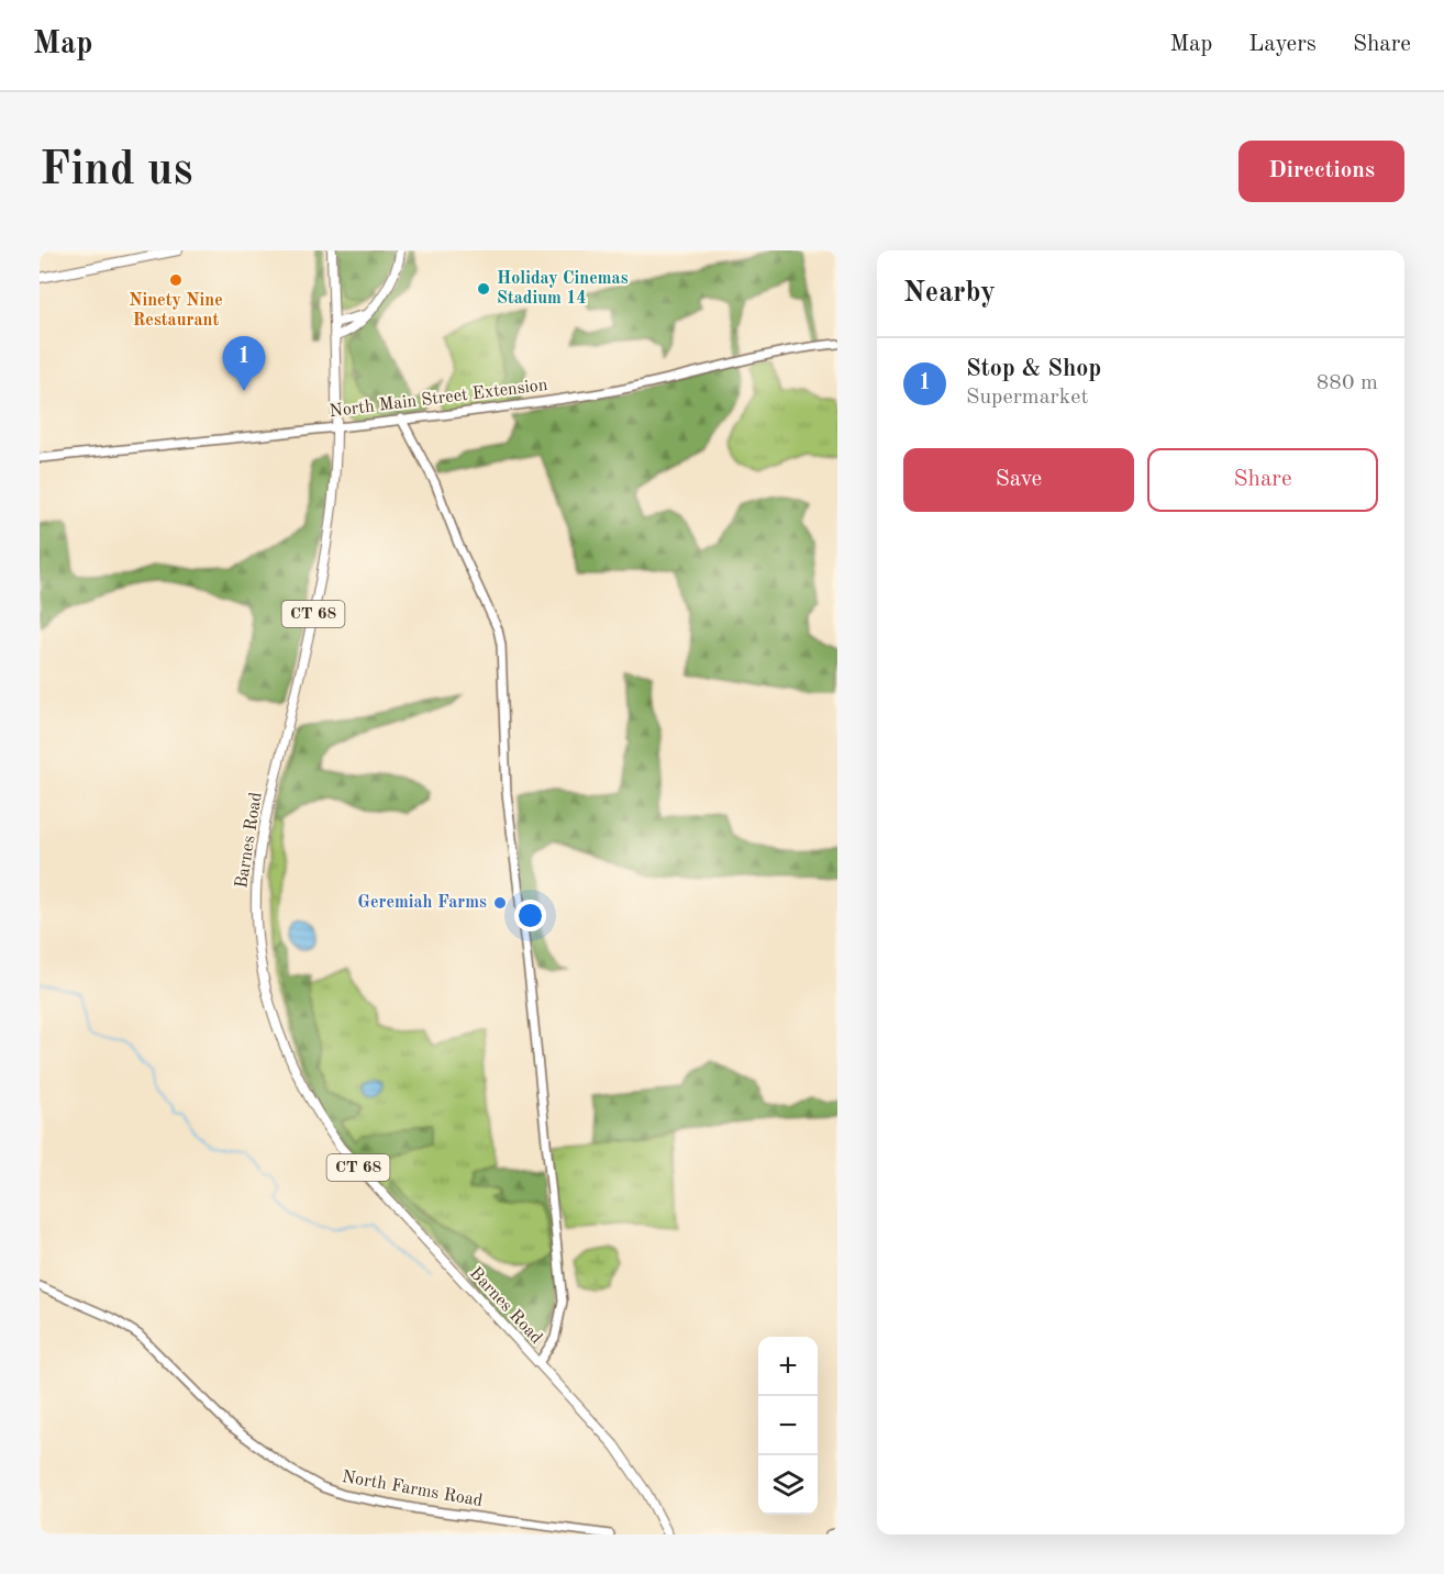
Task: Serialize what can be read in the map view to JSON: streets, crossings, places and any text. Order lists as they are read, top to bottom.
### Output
{
  "streets": {
    "main road": ["CT 68", "Barnes Road"],
    "street": ["North Main Street Extension", "North Farms Road"]
  },
  "crossings": [
    ["North Main Street Extension", "Barnes Road"]
  ],
  "places": ["Ninety Nine Restaurant", "Holiday Cinemas Stadium 14", "Geremiah Farms"],
  "page": {
    "header": "Map",
    "nav": ["Map", "Layers", "Share"],
    "buttons": [
      "Directions",
      ["Save", "Share"]
    ],
    "title": "Find us",
    "heading": "Nearby",
    "pins": "1",
    "list": [
      {
        "mark": "1",
        "name": "Stop & Shop",
        "note": "Supermarket",
        "value": "880 m"
      }
    ],
    "map_buttons": ["+", "−"]
  }
}
